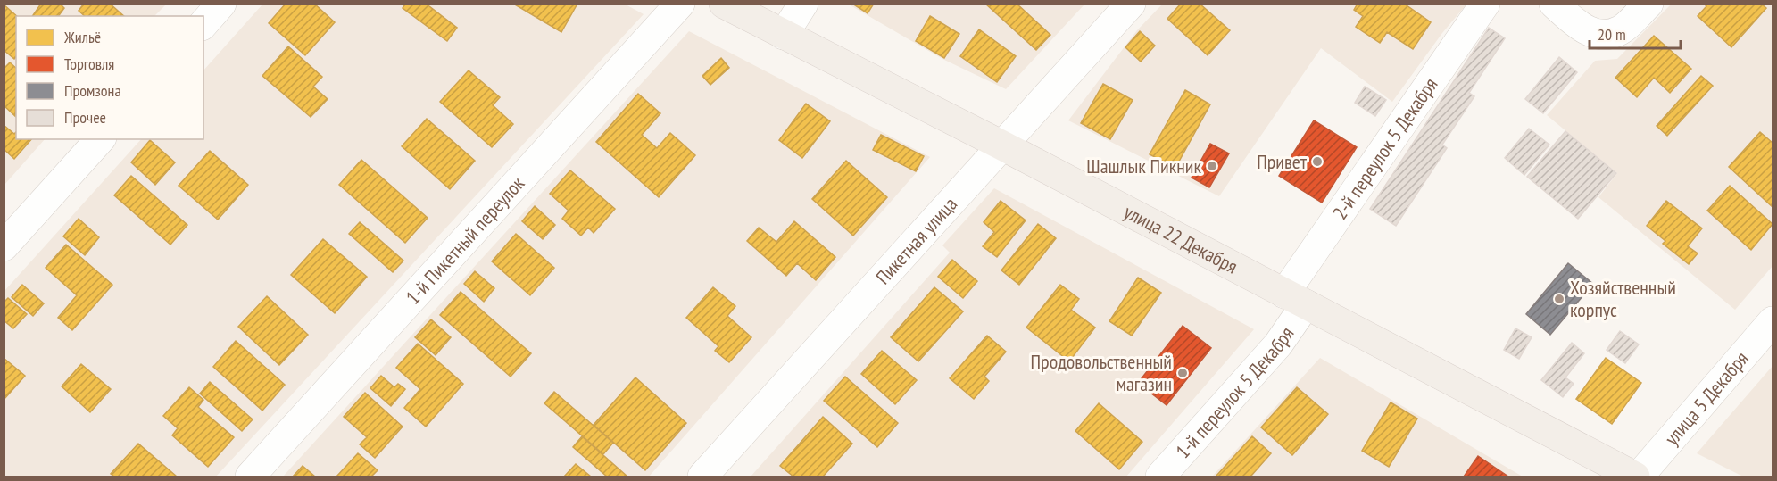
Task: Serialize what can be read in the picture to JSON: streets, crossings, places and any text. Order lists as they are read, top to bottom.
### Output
{
  "streets": {
    "main road": ["улица 22 Декабря"],
    "street": [
      "2-й переулок 5 Декабря",
      "Пикетная улица",
      "1-й Пикетный переулок",
      "1-й переулок 5 Декабря",
      "улица 5 Декабря"
    ]
  },
  "crossings": [
    ["2-й переулок 5 Декабря", "улица 22 Декабря"],
    ["2-й переулок 5 Декабря", "1-й переулок 5 Декабря"],
    ["улица 22 Декабря", "Пикетная улица"],
    ["улица 22 Декабря", "1-й переулок 5 Декабря"],
    ["улица 22 Декабря", "улица 5 Декабря"]
  ],
  "places": [
    "Привет",
    "Шашлык Пикник",
    "Хозяйственный корпус",
    "Продовольственный магазин"
  ],
  "legend": [
    "Жильё",
    "Торговля",
    "Промзона",
    "Прочее"
  ],
  "scale_bar": "20 m"
}
